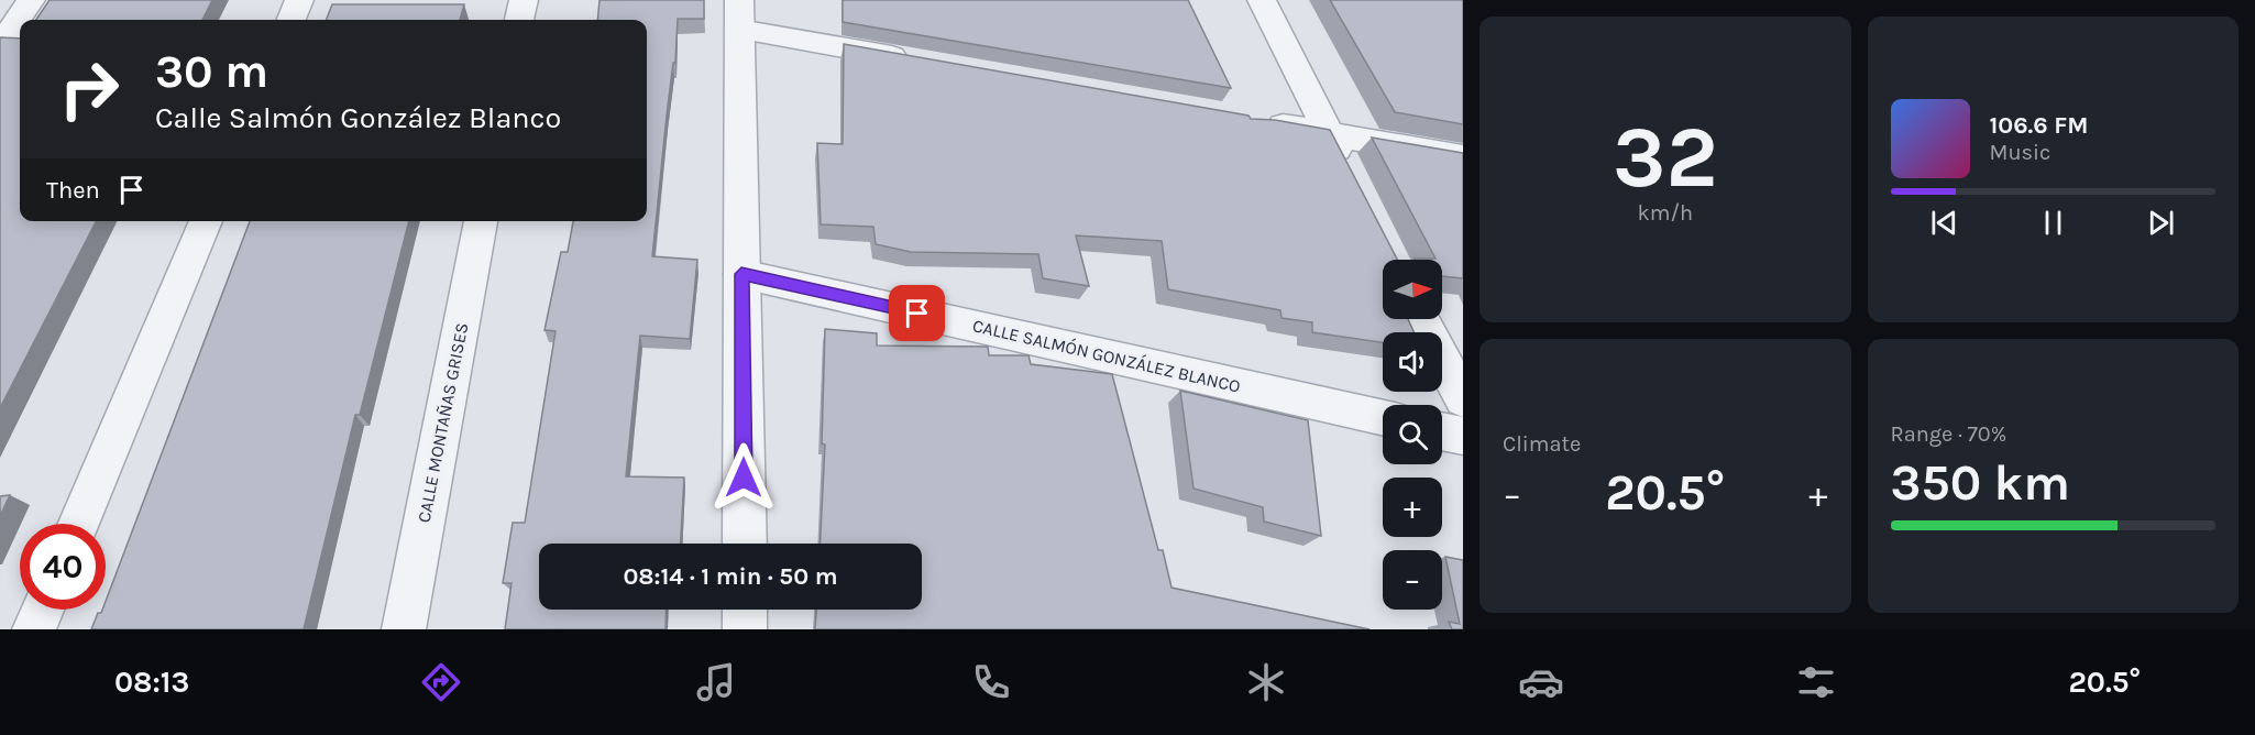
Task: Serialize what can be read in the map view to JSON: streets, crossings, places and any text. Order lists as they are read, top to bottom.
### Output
{
  "streets": {
    "street": ["CALLE SALMÓN GONZÁLEZ BLANCO", "CALLE MONTAÑAS GRISES"]
  },
  "north": "right",
  "page": {
    "tile": [
      ["32", "km/h"],
      "Climate",
      ["Range · 70%", "350 km"]
    ],
    "turn": ["30 m", "Calle Salmón González Blanco"],
    "song": ["106.6 FM", "Music"],
    "then": "Then",
    "map_buttons": ["+", "−"],
    "heat": ["−", "20.5°", "+"],
    "limit": "40",
    "trip": "08:14 · 1 min · 50 m",
    "tabs": ["08:13", "20.5°"]
  }
}
